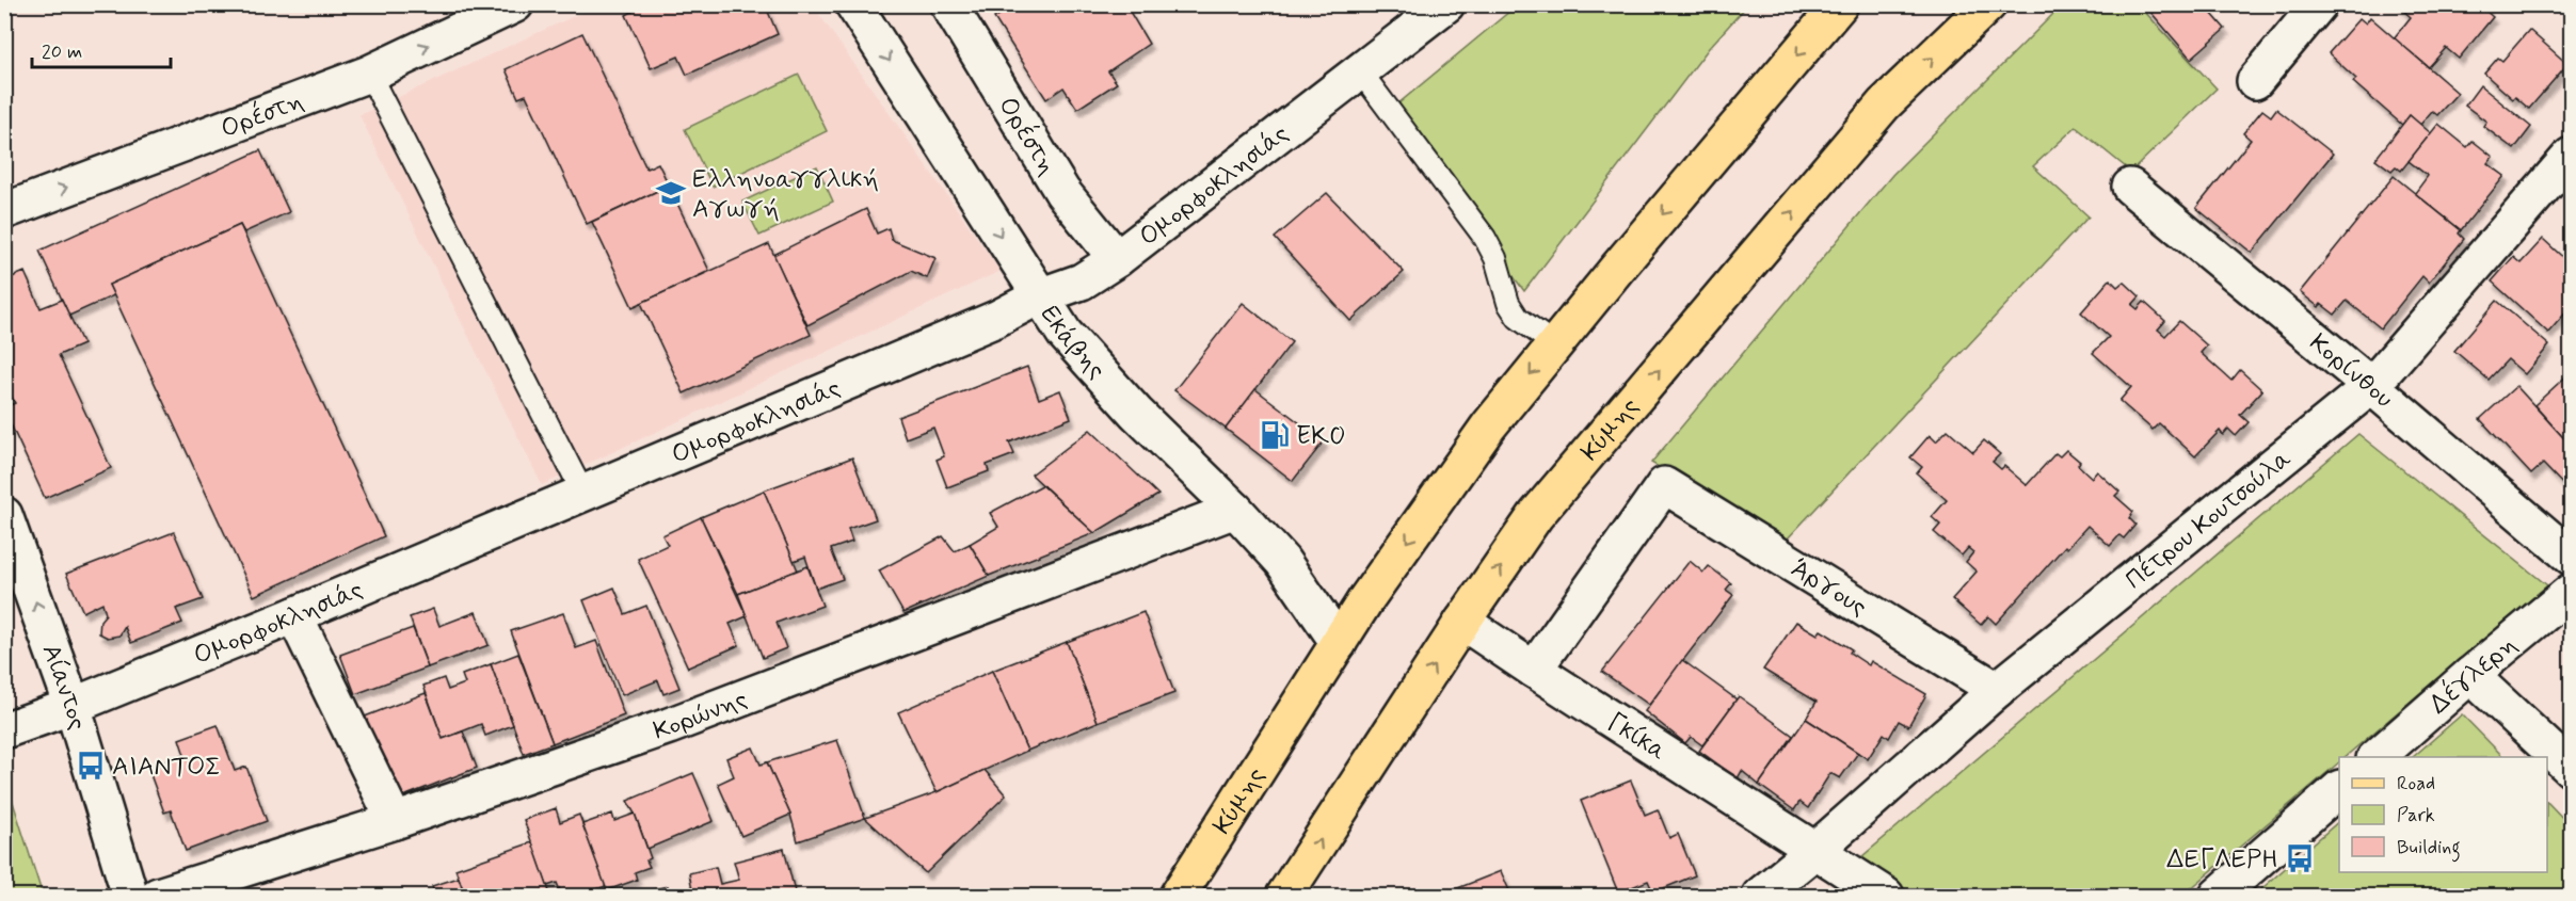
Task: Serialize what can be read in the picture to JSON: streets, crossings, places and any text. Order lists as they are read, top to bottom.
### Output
{
  "streets": {
    "main road": ["Κύμης"],
    "street": [
      "Ορέστη",
      "Ομορφοκλησιάς",
      "Εκάβης",
      "Κορίνθου",
      "Πέτρου Κουτσούλα",
      "Άργους",
      "Δέγλερη",
      "Αίαντος",
      "Κορώνης",
      "Γκίκα"
    ]
  },
  "crossings": [
    ["Ορέστη", "Ομορφοκλησιάς"],
    ["Ομορφοκλησιάς", "Εκάβης"],
    ["Ομορφοκλησιάς", "Αίαντος"],
    ["Εκάβης", "Κύμης"],
    ["Εκάβης", "Κορώνης"],
    ["Κορίνθου", "Πέτρου Κουτσούλα"],
    ["Κύμης", "Γκίκα"],
    ["Πέτρου Κουτσούλα", "Άργους"],
    ["Πέτρου Κουτσούλα", "Γκίκα"],
    ["Άργους", "Γκίκα"]
  ],
  "one_way": ["Ορέστη", "Εκάβης", "Αίαντος"],
  "places": {
    "school or university": ["Ελληνοαγγλική Αγωγή"],
    "fuel station": ["EKO"],
    "bus stop": ["ΑΙΑΝΤΟΣ", "ΔΕΓΛΕΡΗ"]
  },
  "legend": ["Road", "Park", "Building"],
  "scale_bar": "20 m"
}
